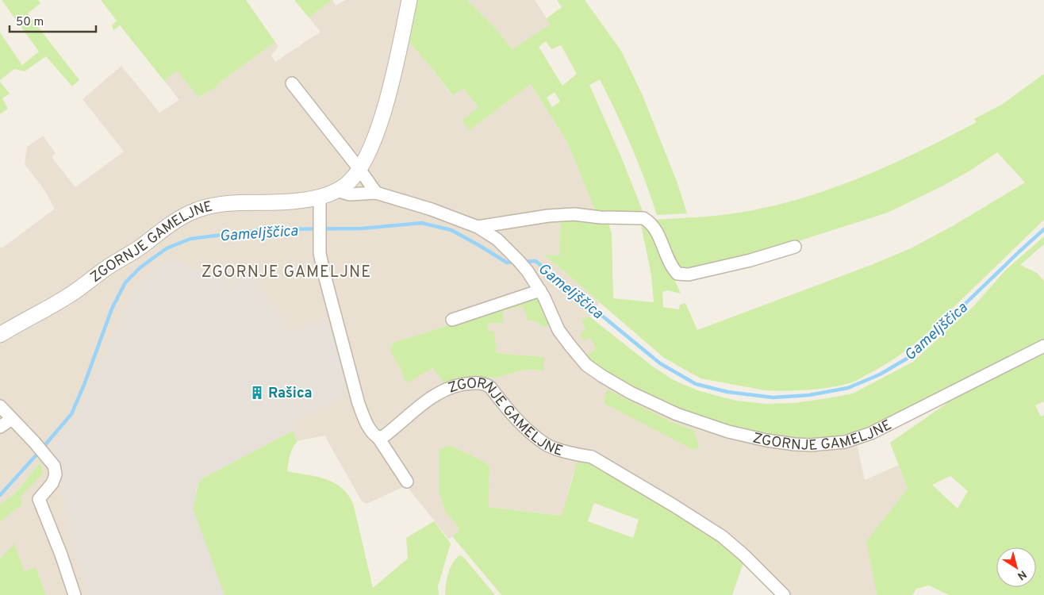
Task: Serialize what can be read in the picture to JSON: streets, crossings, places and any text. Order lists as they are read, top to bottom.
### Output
{
  "streets": {
    "street": ["ZGORNJE GAMELJNE"]
  },
  "districts": ["ZGORNJE GAMELJNE"],
  "water": ["Gameljščica"],
  "places": {
    "building": ["Rašica"]
  },
  "scale_bar": "50 m",
  "north": "bottom right"
}
